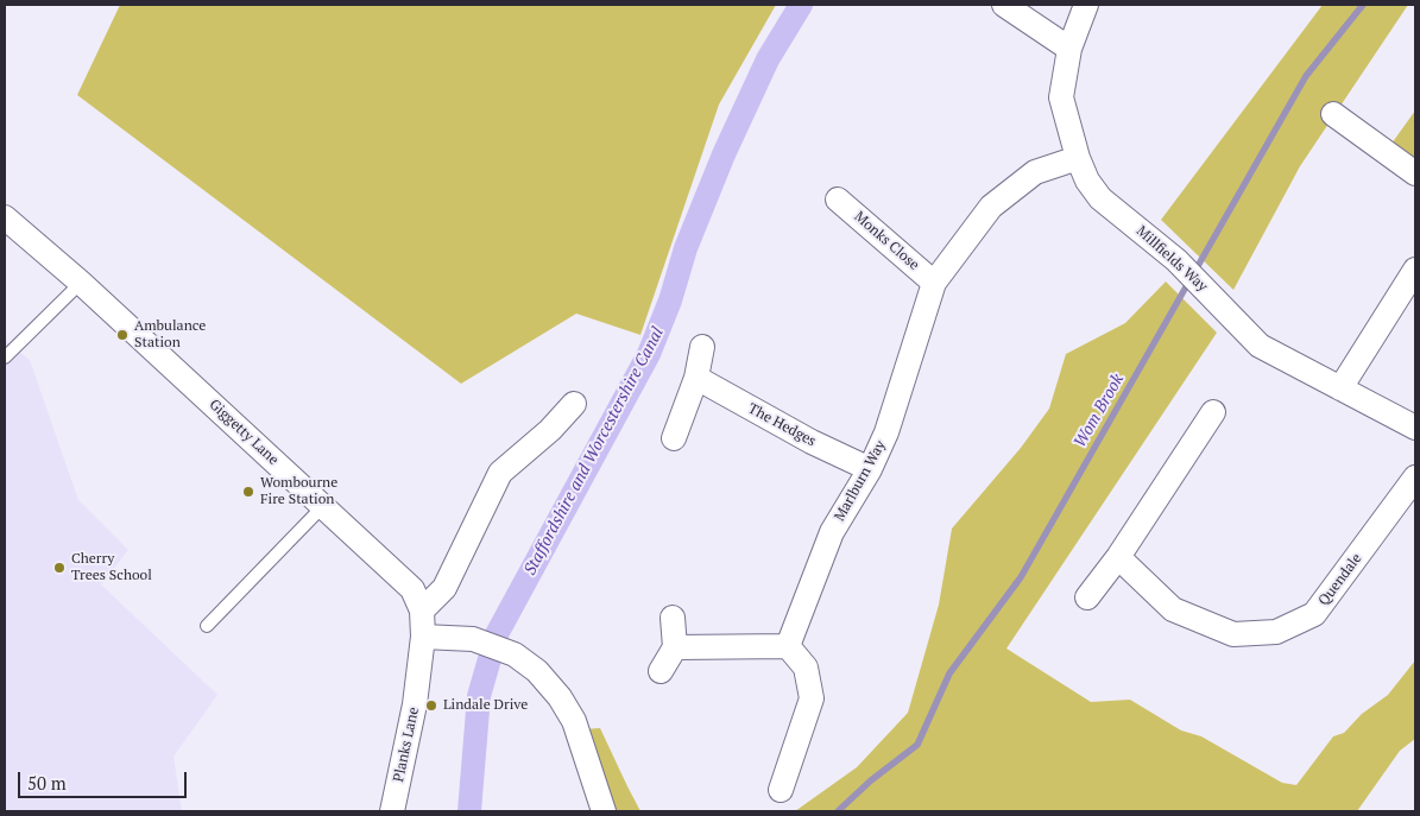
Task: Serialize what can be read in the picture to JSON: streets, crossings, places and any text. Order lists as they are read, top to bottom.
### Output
{
  "streets": {
    "street": [
      "Monks Close",
      "Millfields Way",
      "The Hedges",
      "Giggetty Lane",
      "Marlburn Way",
      "Quendale",
      "Planks Lane"
    ]
  },
  "crossings": [
    ["Monks Close", "Marlburn Way"],
    ["Millfields Way", "Marlburn Way"],
    ["The Hedges", "Marlburn Way"],
    ["Giggetty Lane", "Planks Lane"]
  ],
  "water": ["Wom Brook", "Staffordshire and Worcestershire Canal"],
  "places": [
    "Ambulance Station",
    "Wombourne Fire Station",
    "Cherry Trees School",
    "Lindale Drive"
  ],
  "scale_bar": "50 m"
}
